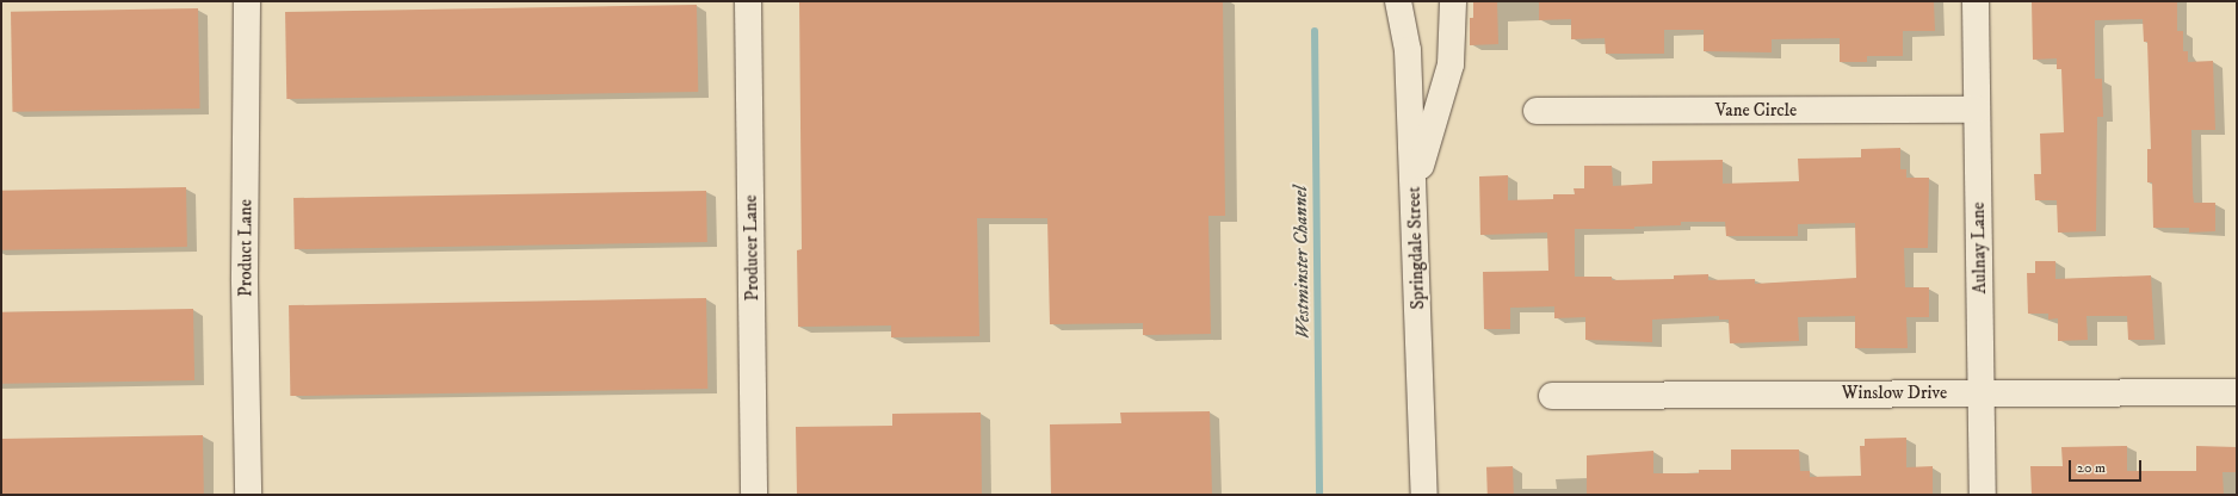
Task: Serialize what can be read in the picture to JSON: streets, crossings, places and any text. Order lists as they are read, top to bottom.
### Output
{
  "streets": {
    "street": [
      "Vane Circle",
      "Product Lane",
      "Producer Lane",
      "Springdale Street",
      "Aulnay Lane",
      "Winslow Drive"
    ]
  },
  "crossings": [
    ["Vane Circle", "Aulnay Lane"],
    ["Aulnay Lane", "Winslow Drive"]
  ],
  "water": ["Westminster Channel"],
  "scale_bar": "20 m"
}
